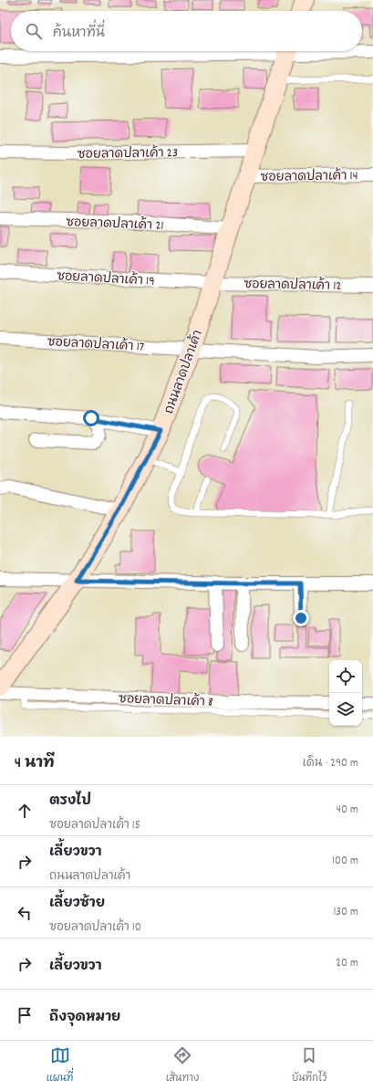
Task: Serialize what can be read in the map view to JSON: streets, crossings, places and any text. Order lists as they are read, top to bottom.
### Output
{
  "streets": {
    "main road": ["ถนนลาดปลาเค้า"],
    "street": [
      "ซอยลาดปลาเค้า 23",
      "ซอยลาดปลาเค้า 14",
      "ซอยลาดปลาเค้า 21",
      "ซอยลาดปลาเค้า 19",
      "ซอยลาดปลาเค้า 12",
      "ซอยลาดปลาเค้า 17",
      "ซอยลาดปลาเค้า 8"
    ]
  },
  "crossings": [
    ["ซอยลาดปลาเค้า 23", "ถนนลาดปลาเค้า"],
    ["ซอยลาดปลาเค้า 14", "ถนนลาดปลาเค้า"],
    ["ซอยลาดปลาเค้า 21", "ถนนลาดปลาเค้า"],
    ["ซอยลาดปลาเค้า 19", "ซอยลาดปลาเค้า 12"],
    ["ซอยลาดปลาเค้า 19", "ถนนลาดปลาเค้า"],
    ["ซอยลาดปลาเค้า 12", "ถนนลาดปลาเค้า"],
    ["ซอยลาดปลาเค้า 17", "ถนนลาดปลาเค้า"]
  ],
  "page": {
    "search": "ค้นหาที่นี่",
    "heading": ["4 นาที", "เดิน · 290 m"],
    "list": [
      ["ตรงไป", "ซอยลาดปลาเค้า 15", "40 m"],
      ["เลี้ยวขวา", "ถนนลาดปลาเค้า", "100 m"],
      ["เลี้ยวซ้าย", "ซอยลาดปลาเค้า 10", "130 m"],
      ["เลี้ยวขวา", "20 m"],
      "ถึงจุดหมาย"
    ],
    "nav": ["แผนที่", "เส้นทาง", "บันทึกไว้"]
  }
}
